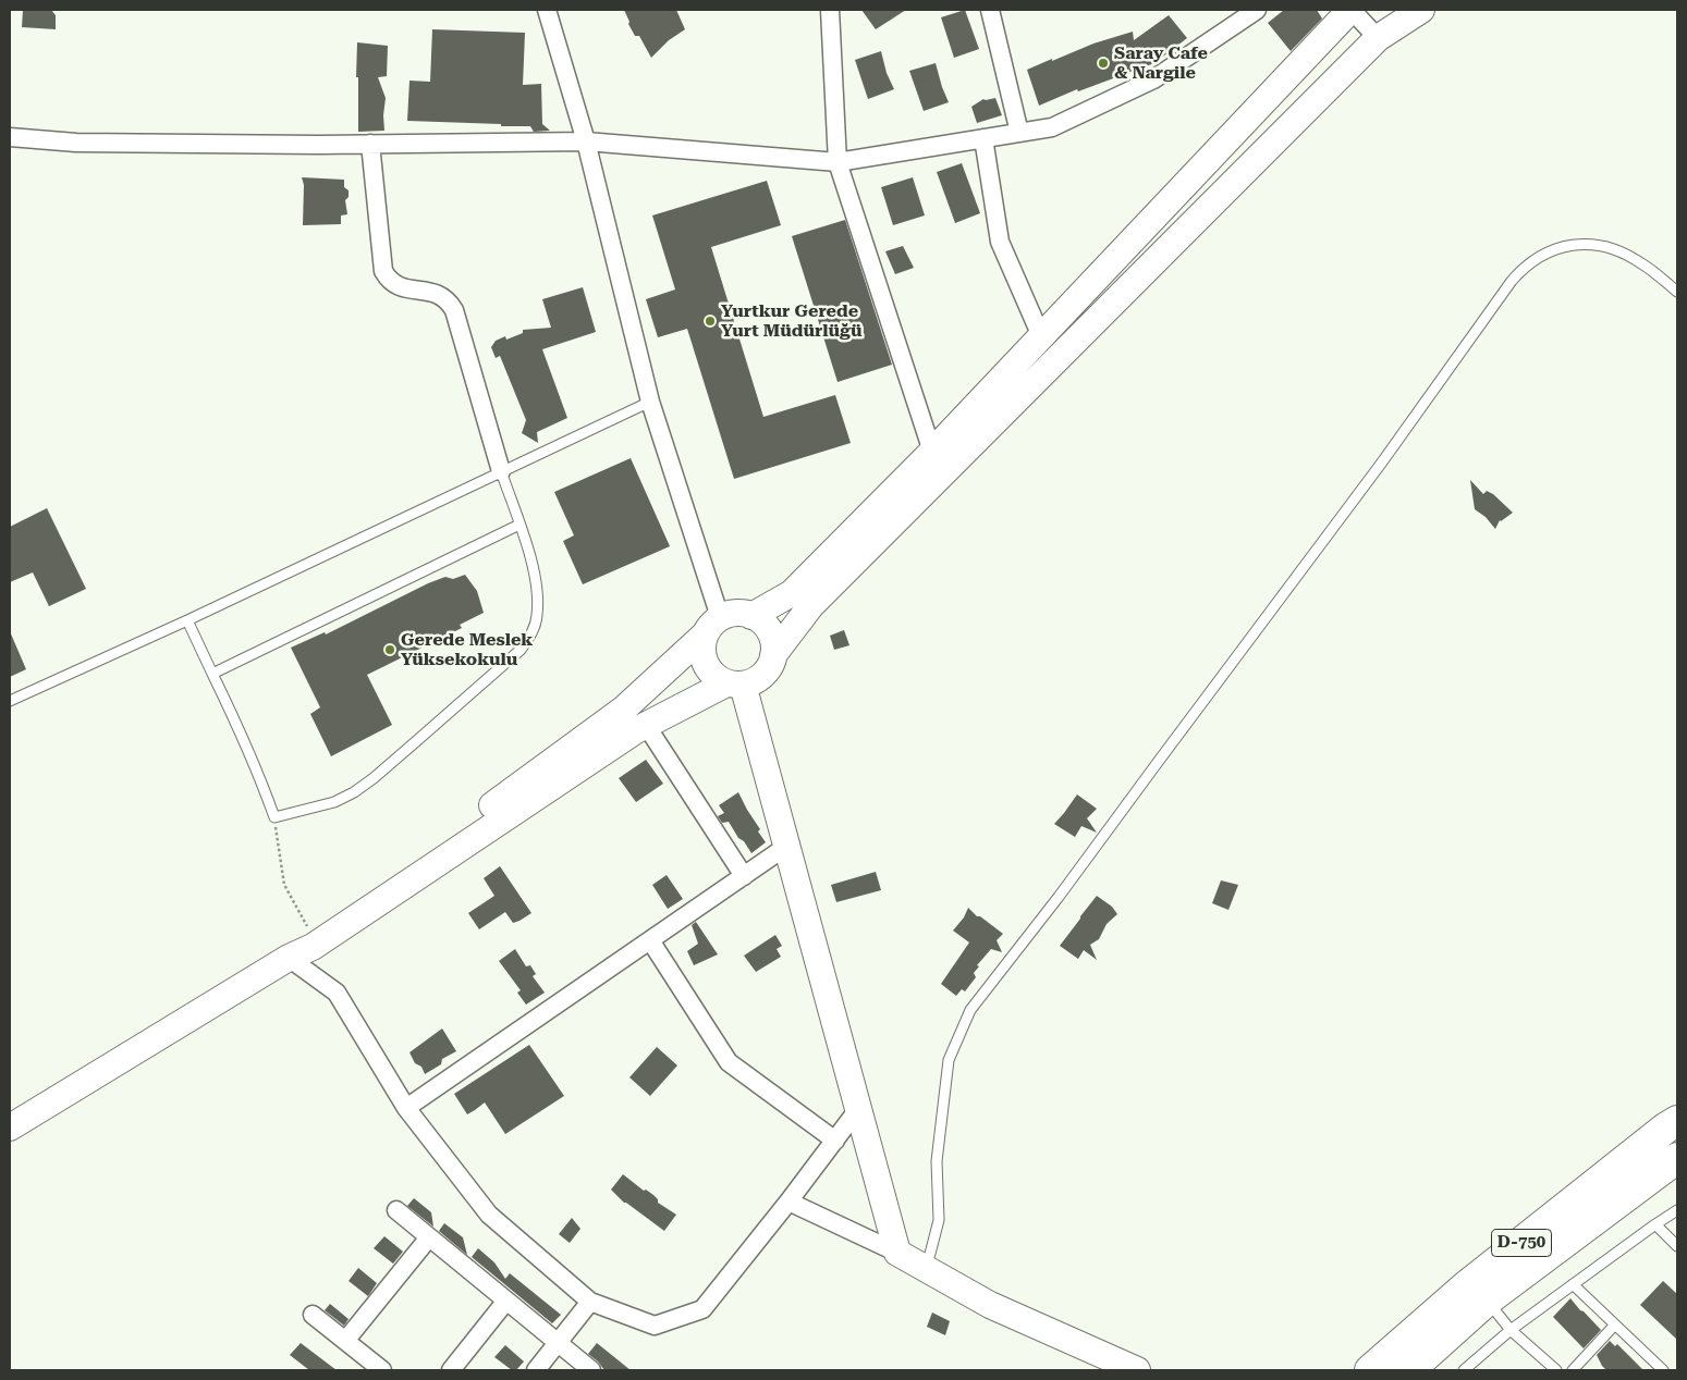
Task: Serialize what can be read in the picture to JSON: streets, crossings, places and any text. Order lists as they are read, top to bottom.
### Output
{
  "streets": {
    "highway": ["D-750"]
  },
  "places": ["Saray Cafe & Nargile", "Yurtkur Gerede Yurt Müdürlüğü", "Gerede Meslek Yüksekokulu"]
}
